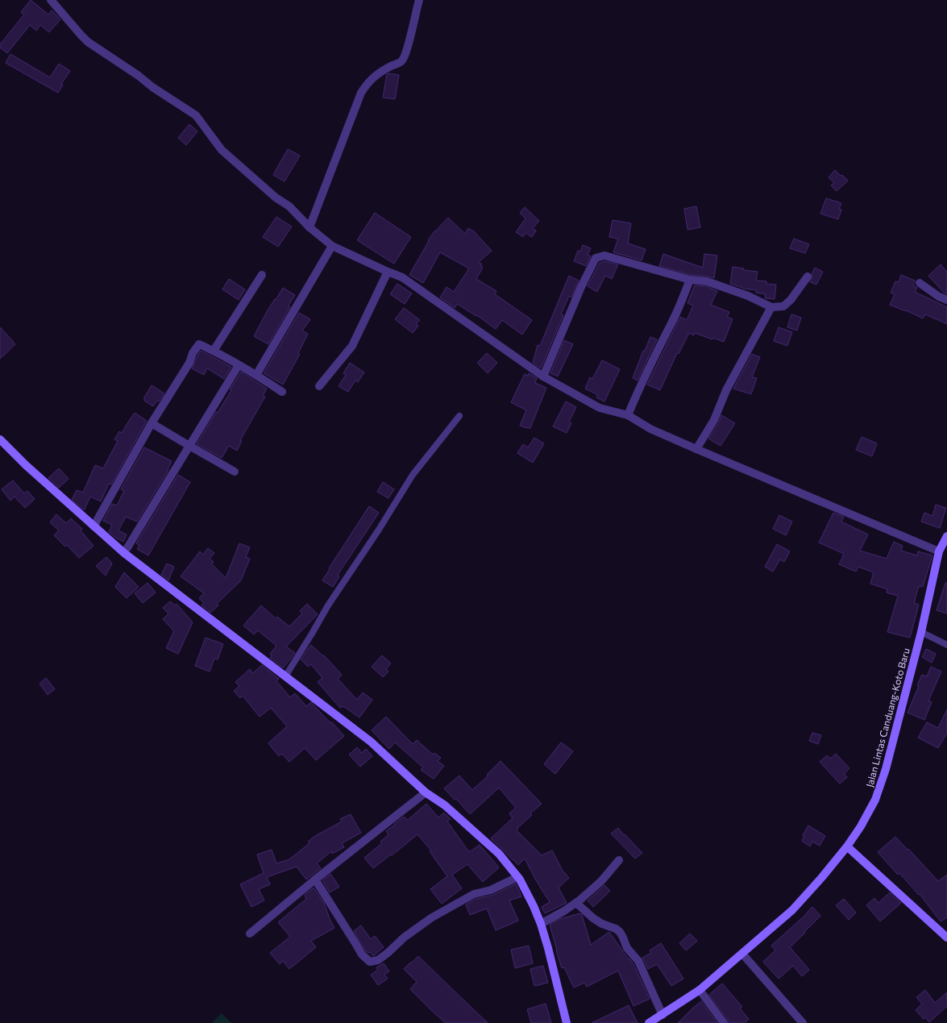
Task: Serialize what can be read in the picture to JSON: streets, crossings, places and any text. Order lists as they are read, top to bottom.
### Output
{
  "streets": {
    "street": ["Jalan Lintas Canduang-Koto Baru"]
  }
}
